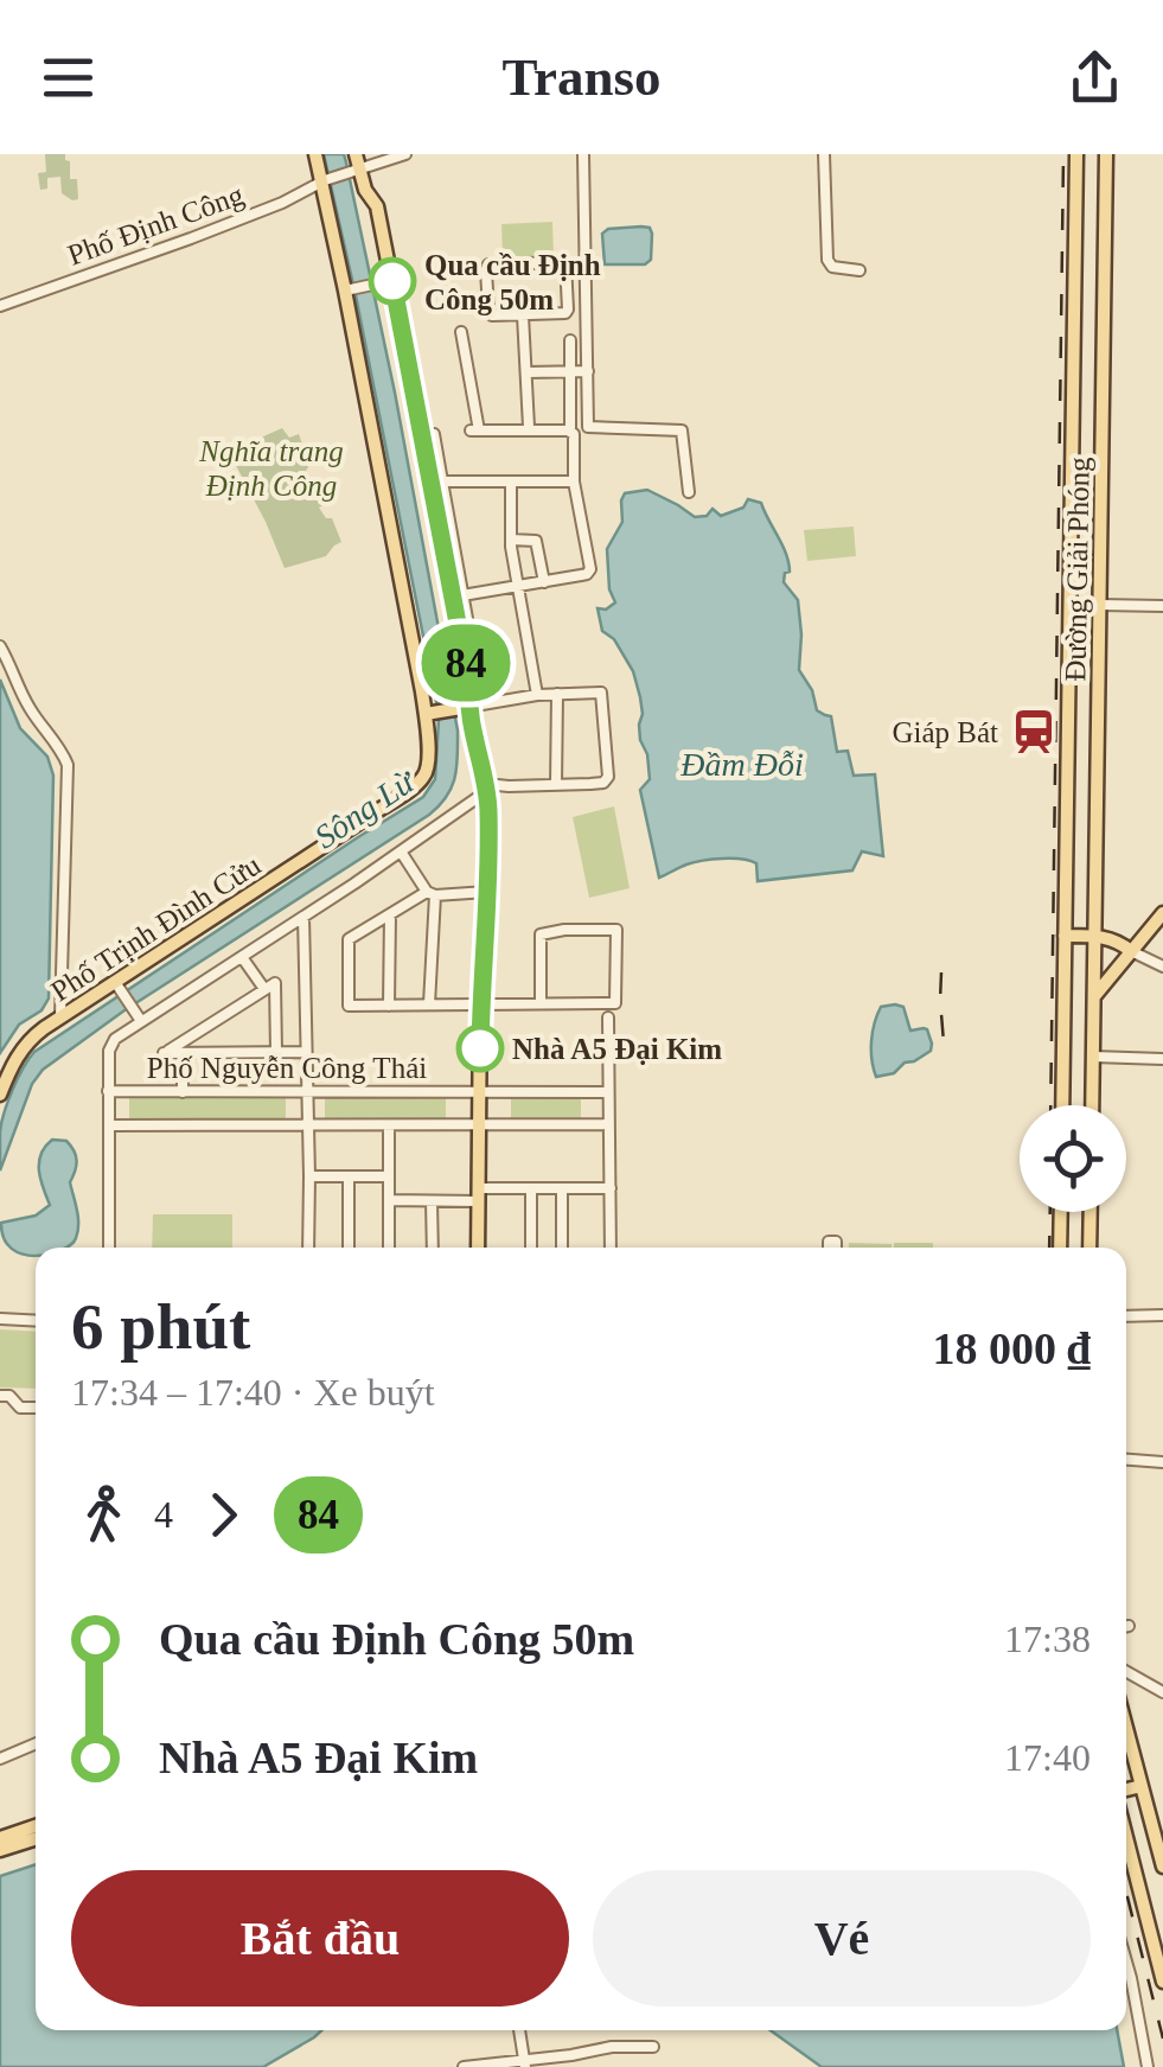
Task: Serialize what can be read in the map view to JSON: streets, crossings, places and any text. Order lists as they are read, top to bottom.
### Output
{
  "streets": {
    "main road": ["Đường Giải Phóng", "Phố Trịnh Đình Cửu"],
    "street": ["Phố Định Công", "Phố Nguyễn Công Thái"]
  },
  "crossings": [
    ["Phố Định Công", "Phố Trịnh Đình Cửu"]
  ],
  "water": ["Đầm Đỗi", "Sông Lừ"],
  "parks": ["Nghĩa trang Định Công"],
  "places": {
    "other": ["Qua cầu Định Công 50m", "Nhà A5 Đại Kim"],
    "station": ["Giáp Bát"]
  },
  "lines": ["bus line 84"],
  "page": {
    "header": "Transo",
    "on_map": "84",
    "heading": ["6 phút", "17:34 – 17:40 · Xe buýt", "18 000 ₫"],
    "legs": ["4", "84"],
    "list": [
      {
        "name": "Qua cầu Định Công 50m",
        "value": "17:38"
      },
      {
        "name": "Nhà A5 Đại Kim",
        "value": "17:40"
      }
    ],
    "buttons": ["Bắt đầu", "Vé"]
  }
}
